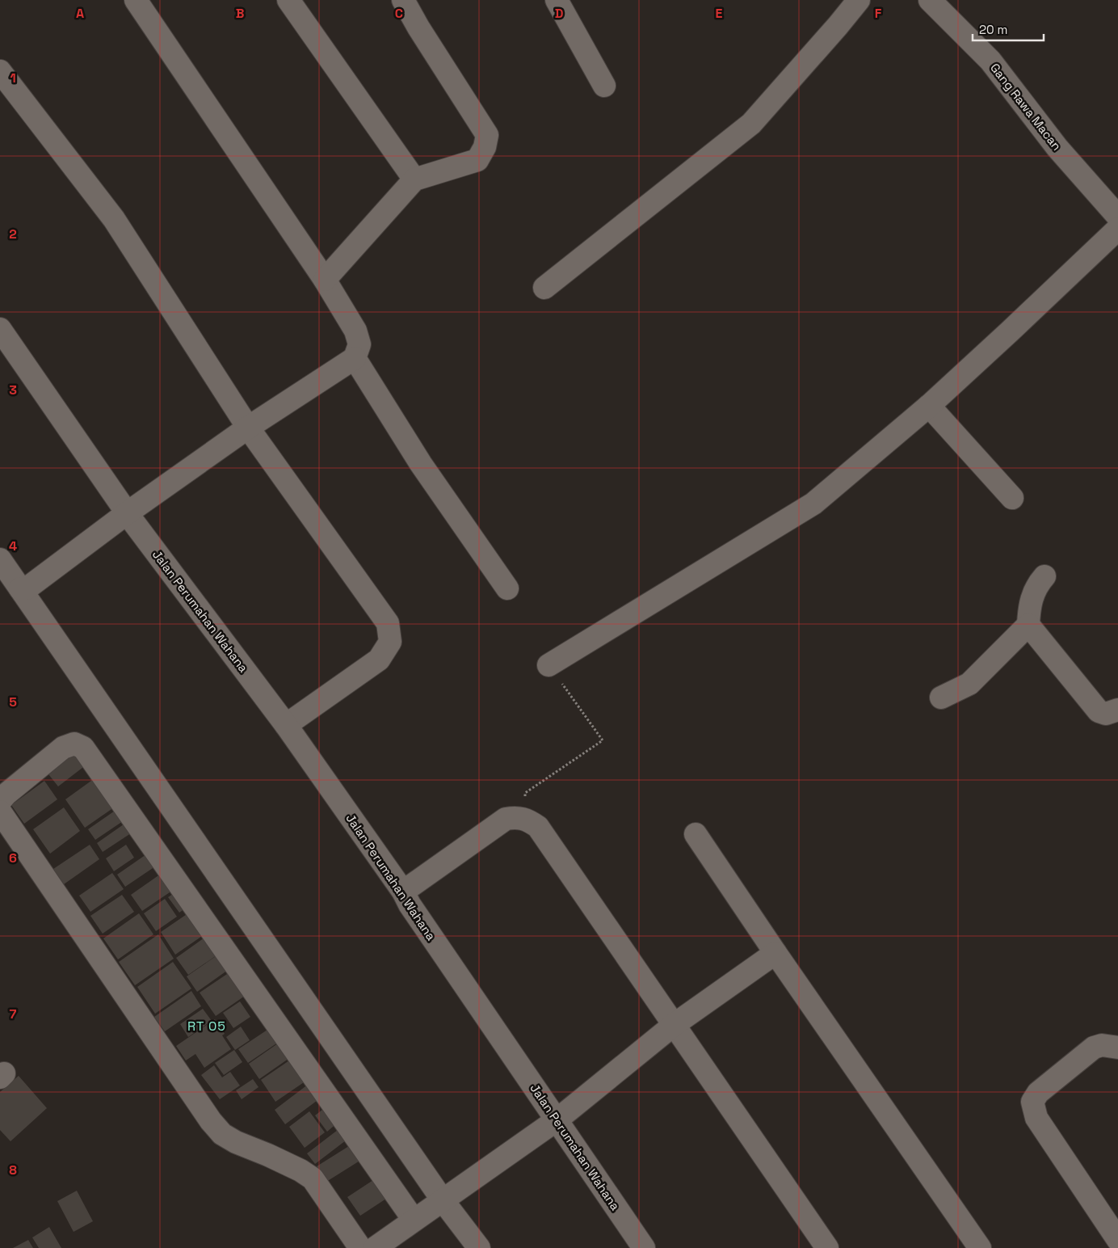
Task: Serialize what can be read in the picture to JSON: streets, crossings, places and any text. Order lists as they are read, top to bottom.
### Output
{
  "streets": {
    "street": ["Gang Rawa Macan", "Jalan Perumahan Wahana"]
  },
  "districts": ["RT 05"],
  "scale_bar": "20 m",
  "grid": {
    "columns": [
      "A",
      "B",
      "C",
      "D",
      "E",
      "F"
    ],
    "rows": [
      "1",
      "2",
      "3",
      "4",
      "5",
      "6",
      "7",
      "8"
    ]
  }
}
